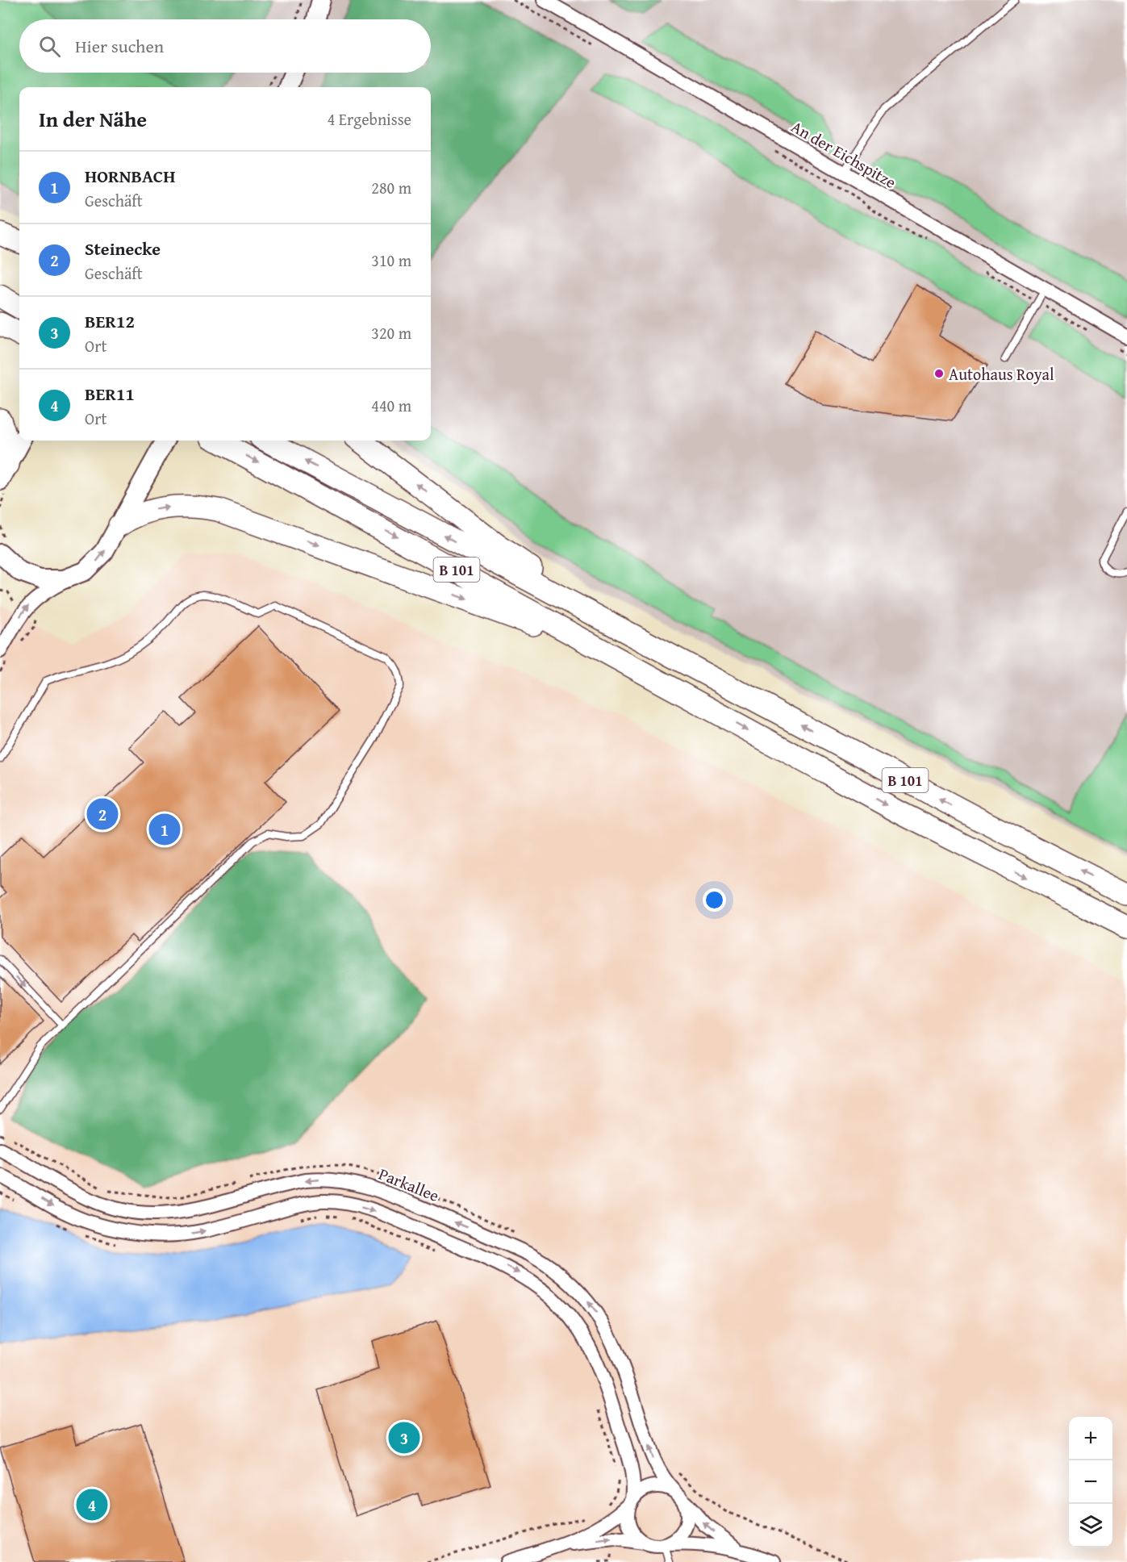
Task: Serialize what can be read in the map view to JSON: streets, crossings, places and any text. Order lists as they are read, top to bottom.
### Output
{
  "streets": {
    "highway": ["B 101"],
    "street": ["An der Eichspitze", "Parkallee"]
  },
  "places": ["Autohaus Royal"],
  "page": {
    "search": "Hier suchen",
    "heading": ["In der Nähe", "4 Ergebnisse"],
    "list": [
      {
        "mark": "1",
        "name": "HORNBACH",
        "note": "Geschäft",
        "value": "280 m"
      },
      {
        "mark": "2",
        "name": "Steinecke",
        "note": "Geschäft",
        "value": "310 m"
      },
      {
        "mark": "3",
        "name": "BER12",
        "note": "Ort",
        "value": "320 m"
      },
      {
        "mark": "4",
        "name": "BER11",
        "note": "Ort",
        "value": "440 m"
      }
    ],
    "pins": [
      "2",
      "1",
      "3",
      "4"
    ],
    "map_buttons": ["+", "−"]
  }
}
